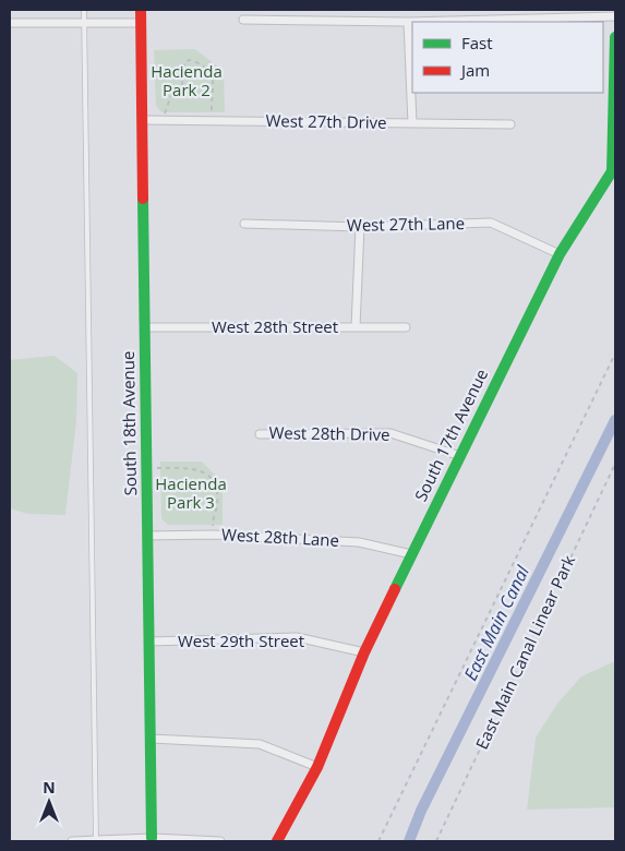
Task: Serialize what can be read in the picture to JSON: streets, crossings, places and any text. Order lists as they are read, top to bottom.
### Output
{
  "streets": {
    "street": [
      "West 27th Drive",
      "West 27th Lane",
      "West 28th Street",
      "South 18th Avenue",
      "West 28th Drive",
      "South 17th Avenue",
      "West 28th Lane",
      "West 29th Street"
    ],
    "path": ["East Main Canal Linear Park"]
  },
  "crossings": [
    ["West 27th Drive", "South 18th Avenue"],
    ["West 27th Lane", "South 17th Avenue"],
    ["West 28th Street", "South 18th Avenue"],
    ["South 18th Avenue", "West 28th Lane"],
    ["South 18th Avenue", "West 29th Street"],
    ["West 28th Drive", "South 17th Avenue"],
    ["South 17th Avenue", "West 28th Lane"],
    ["South 17th Avenue", "West 29th Street"]
  ],
  "water": ["East Main Canal"],
  "parks": ["Hacienda Park 2", "Hacienda Park 3"],
  "legend": ["Fast", "Jam"],
  "north": "top"
}
